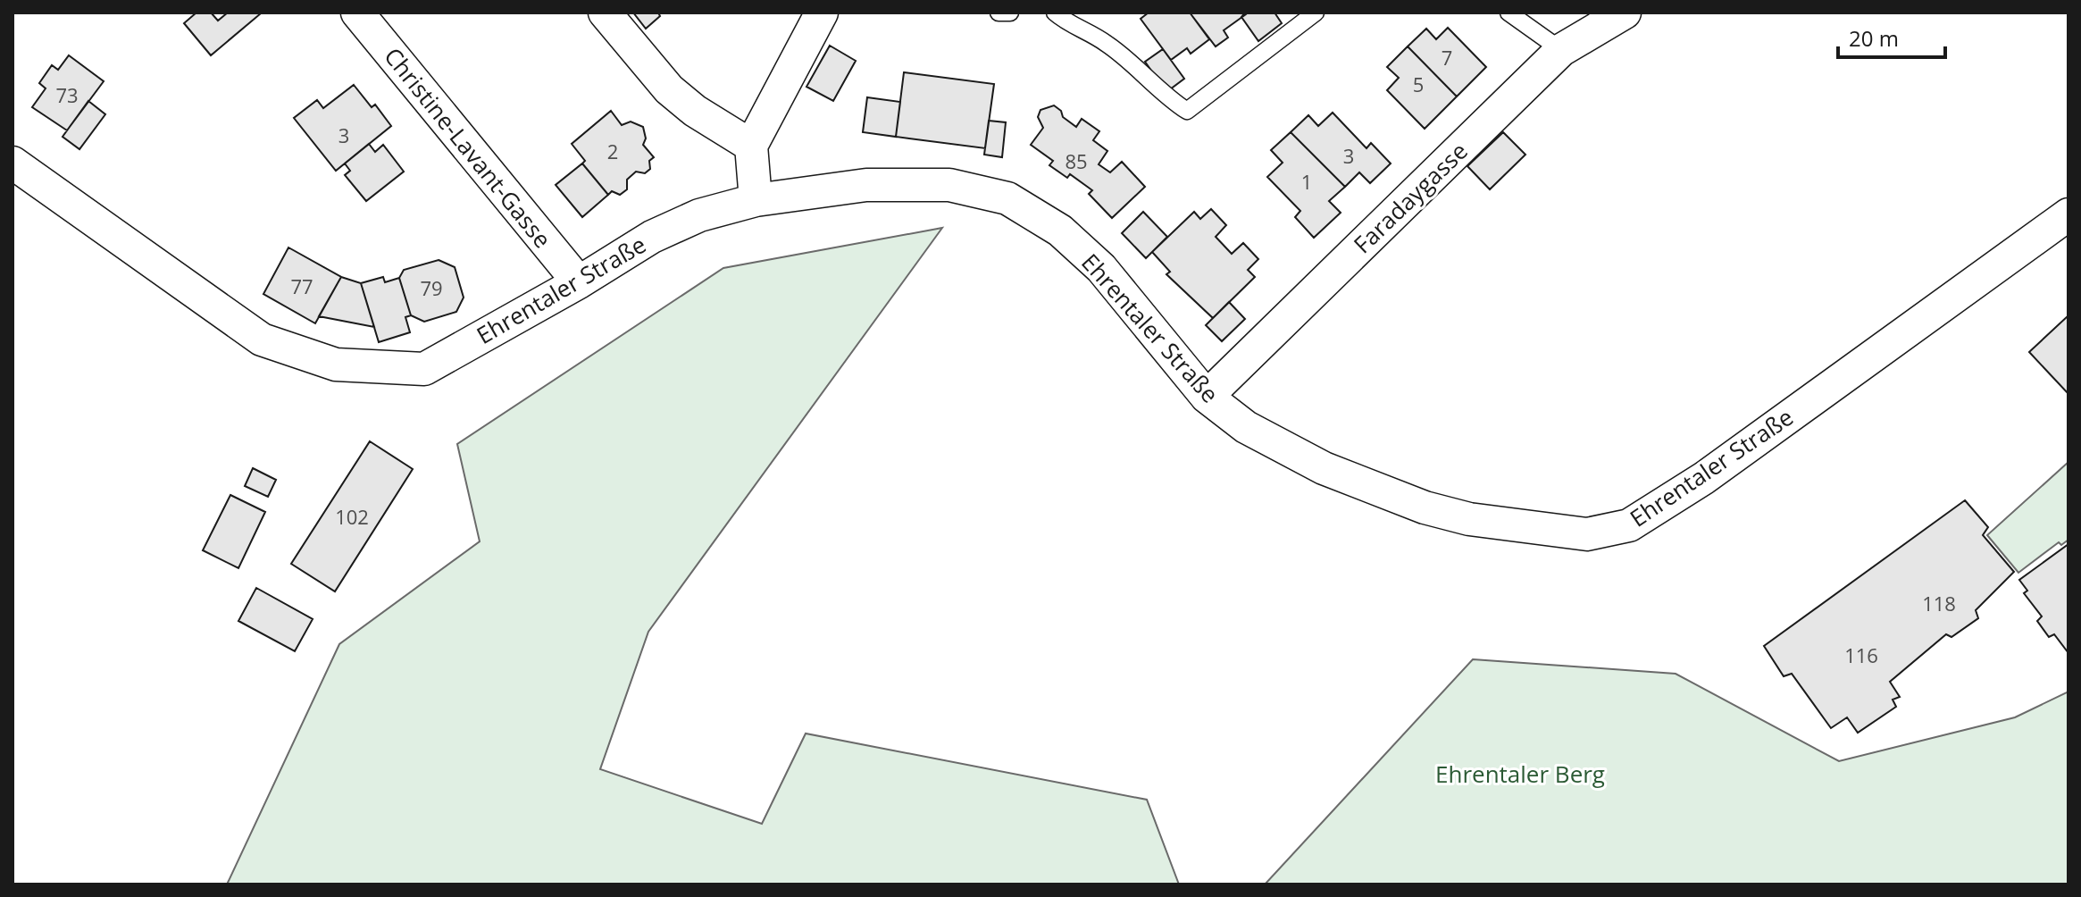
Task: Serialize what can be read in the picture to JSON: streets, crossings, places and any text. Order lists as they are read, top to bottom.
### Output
{
  "streets": {
    "street": ["Christine-Lavant-Gasse", "Faradaygasse", "Ehrentaler Straße"]
  },
  "crossings": [
    ["Christine-Lavant-Gasse", "Ehrentaler Straße"],
    ["Faradaygasse", "Ehrentaler Straße"]
  ],
  "parks": ["Ehrentaler Berg"],
  "house_numbers": [
    "7",
    "5",
    "73",
    "3",
    "2",
    "3",
    "85",
    "1",
    "77",
    "79",
    "102",
    "118",
    "116"
  ],
  "scale_bar": "20 m"
}
